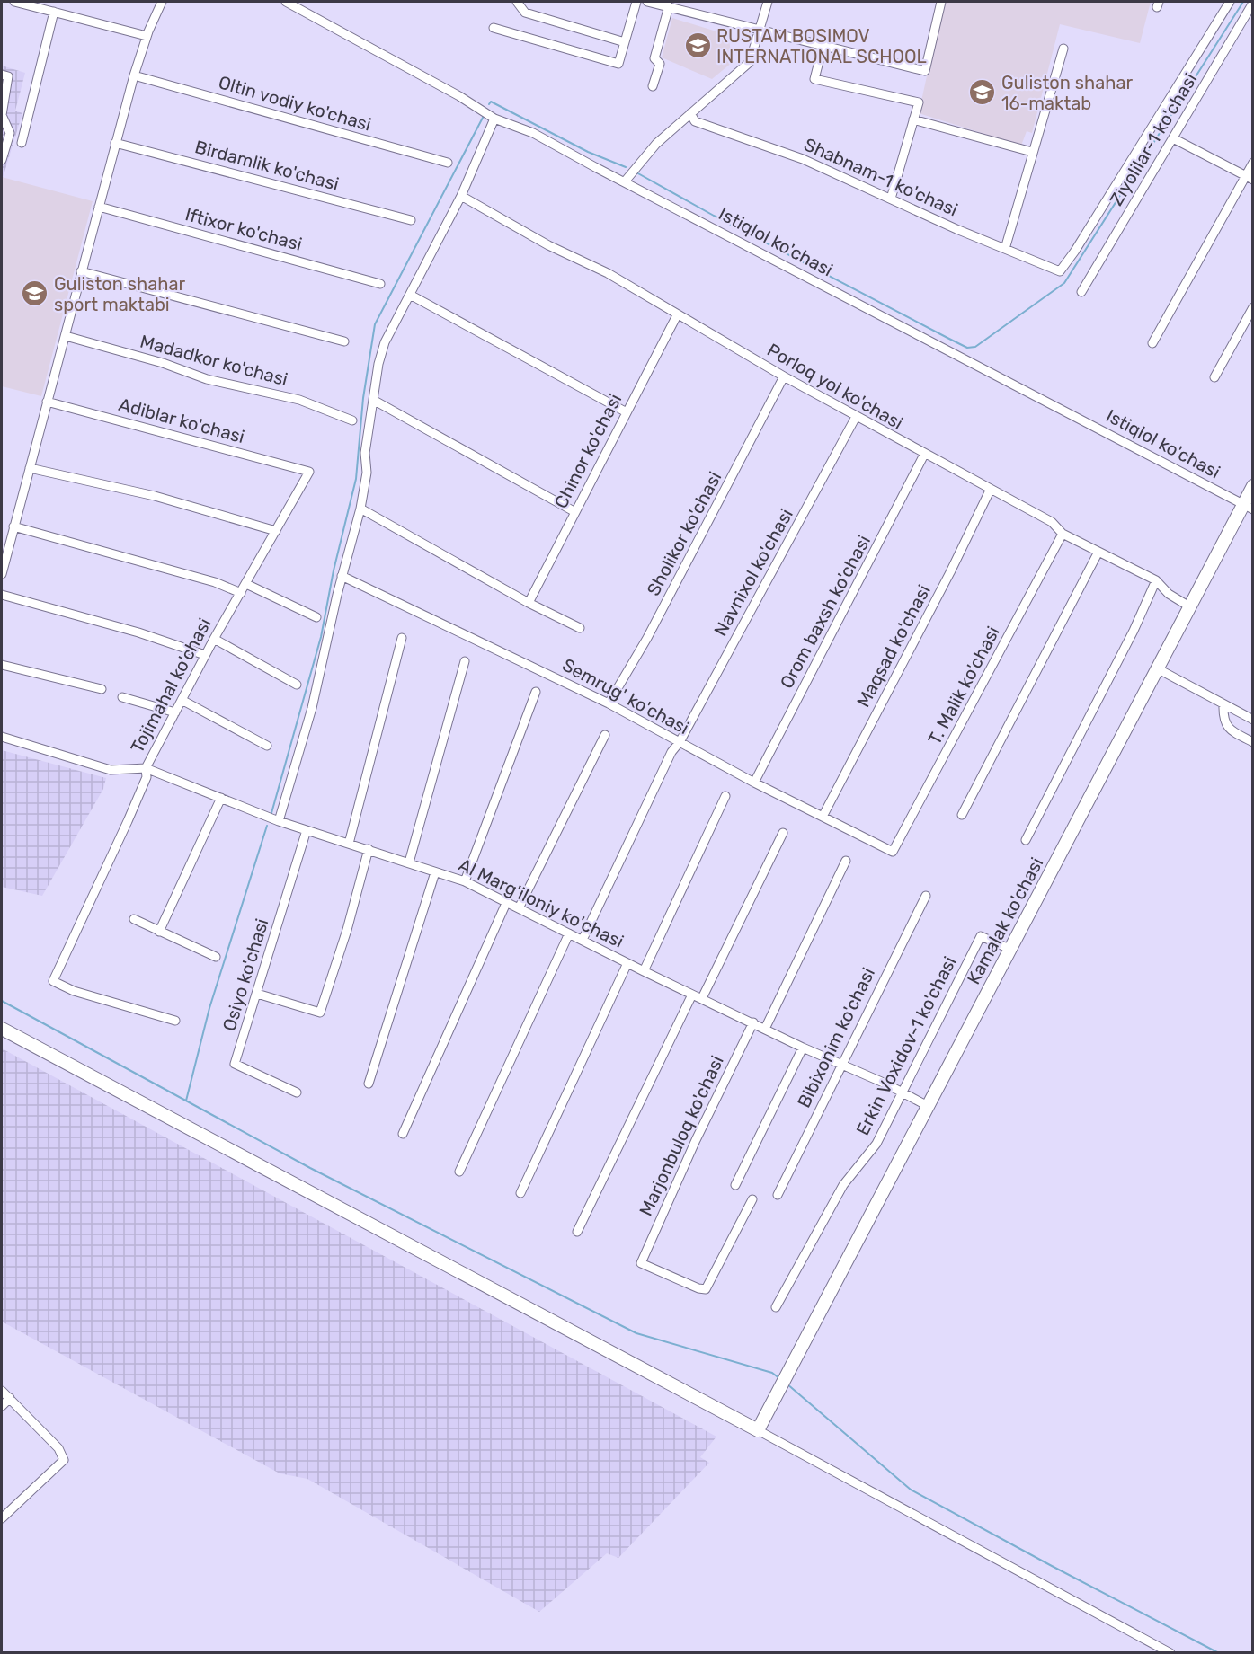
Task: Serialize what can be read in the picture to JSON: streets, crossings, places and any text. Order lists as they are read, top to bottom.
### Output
{
  "streets": {
    "main road": ["Kamalak ko'chasi"],
    "street": [
      "Oltin vodiy ko'chasi",
      "Ziyolilar-1 ko'chasi",
      "Birdamlik ko'chasi",
      "Shabnam-1 ko'chasi",
      "Iftixor ko'chasi",
      "Istiqlol ko'chasi",
      "Madadkor ko'chasi",
      "Porloq yol ko'chasi",
      "Adiblar ko'chasi",
      "Chinor ko'chasi",
      "Sholikor ko'chasi",
      "Navnixol ko'chasi",
      "Orom baxsh ko'chasi",
      "Maqsad ko'chasi",
      "Tojimahal ko'chasi",
      "T. Malik ko'chasi",
      "Semrug' ko'chasi",
      "Al Marg'iloniy ko'chasi",
      "Osiyo ko'chasi",
      "Bibixonim ko'chasi",
      "Erkin Voxidov-1 ko'chasi",
      "Marjonbuloq ko'chasi"
    ]
  },
  "crossings": [
    ["Istiqlol ko'chasi", "Kamalak ko'chasi"],
    ["Porloq yol ko'chasi", "Chinor ko'chasi"],
    ["Porloq yol ko'chasi", "Sholikor ko'chasi"],
    ["Porloq yol ko'chasi", "Navnixol ko'chasi"],
    ["Porloq yol ko'chasi", "Orom baxsh ko'chasi"],
    ["Porloq yol ko'chasi", "Maqsad ko'chasi"],
    ["Porloq yol ko'chasi", "T. Malik ko'chasi"],
    ["Porloq yol ko'chasi", "Kamalak ko'chasi"],
    ["Adiblar ko'chasi", "Tojimahal ko'chasi"],
    ["Sholikor ko'chasi", "Semrug' ko'chasi"],
    ["Navnixol ko'chasi", "Semrug' ko'chasi"],
    ["Navnixol ko'chasi", "Al Marg'iloniy ko'chasi"],
    ["Orom baxsh ko'chasi", "Semrug' ko'chasi"],
    ["Maqsad ko'chasi", "Semrug' ko'chasi"],
    ["Tojimahal ko'chasi", "Al Marg'iloniy ko'chasi"],
    ["T. Malik ko'chasi", "Semrug' ko'chasi"],
    ["Al Marg'iloniy ko'chasi", "Kamalak ko'chasi"],
    ["Al Marg'iloniy ko'chasi", "Osiyo ko'chasi"],
    ["Al Marg'iloniy ko'chasi", "Bibixonim ko'chasi"],
    ["Al Marg'iloniy ko'chasi", "Erkin Voxidov-1 ko'chasi"],
    ["Al Marg'iloniy ko'chasi", "Marjonbuloq ko'chasi"],
    ["Kamalak ko'chasi", "Erkin Voxidov-1 ko'chasi"]
  ],
  "places": {
    "school or university": ["RUSTAM BOSIMOV INTERNATIONAL SCHOOL", "Guliston shahar 16-maktab", "Guliston shahar sport maktabi"]
  }
}
